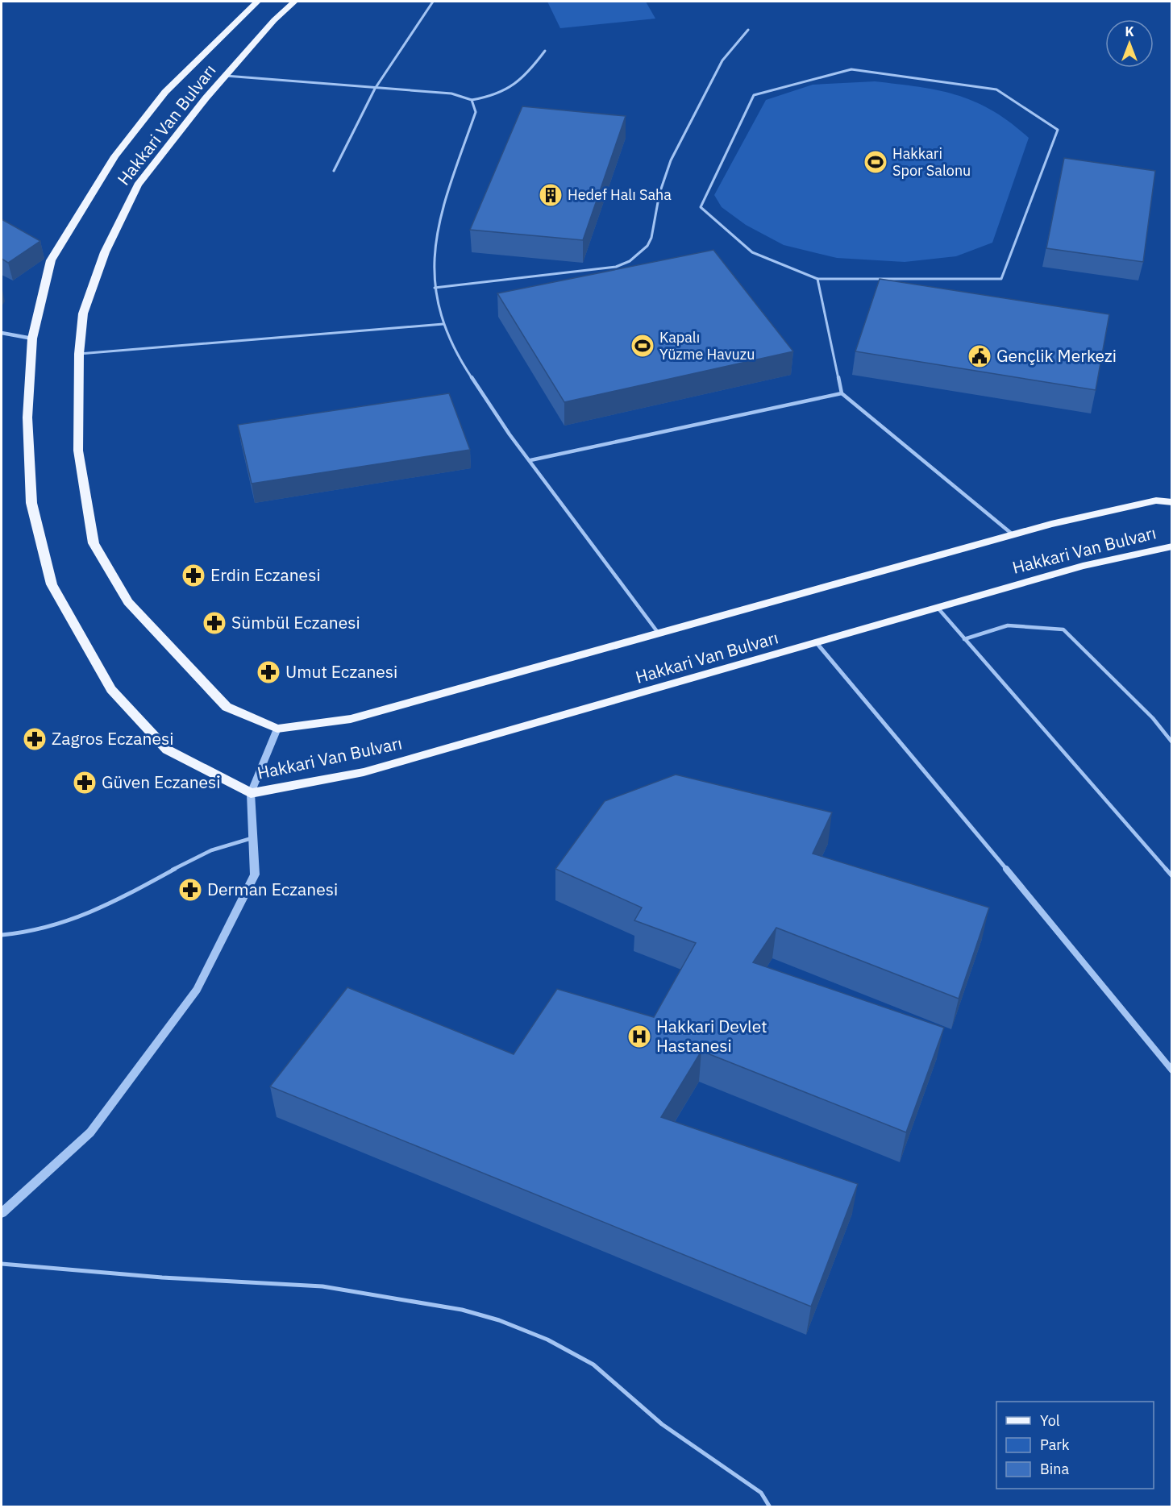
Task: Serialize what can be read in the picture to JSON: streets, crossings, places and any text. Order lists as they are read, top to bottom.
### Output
{
  "streets": {
    "main road": ["Hakkari Van Bulvarı"]
  },
  "places": {
    "sports": ["Hakkari Spor Salonu", "Kapalı Yüzme Havuzu"],
    "building": ["Hedef Halı Saha"],
    "public building": ["Gençlik Merkezi"],
    "pharmacy": [
      "Erdin Eczanesi",
      "Sümbül Eczanesi",
      "Umut Eczanesi",
      "Zagros Eczanesi",
      "Güven Eczanesi",
      "Derman Eczanesi"
    ],
    "hospital": ["Hakkari Devlet Hastanesi"]
  },
  "legend": ["Yol", "Park", "Bina"],
  "north": "top"
}
